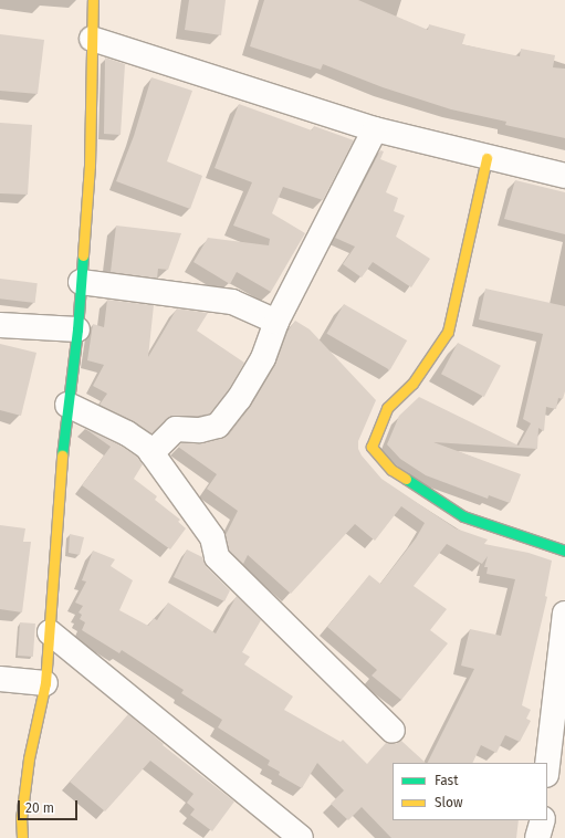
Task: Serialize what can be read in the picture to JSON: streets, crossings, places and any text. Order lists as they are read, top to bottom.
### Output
{
  "legend": ["Fast", "Slow"],
  "scale_bar": "20 m"
}
